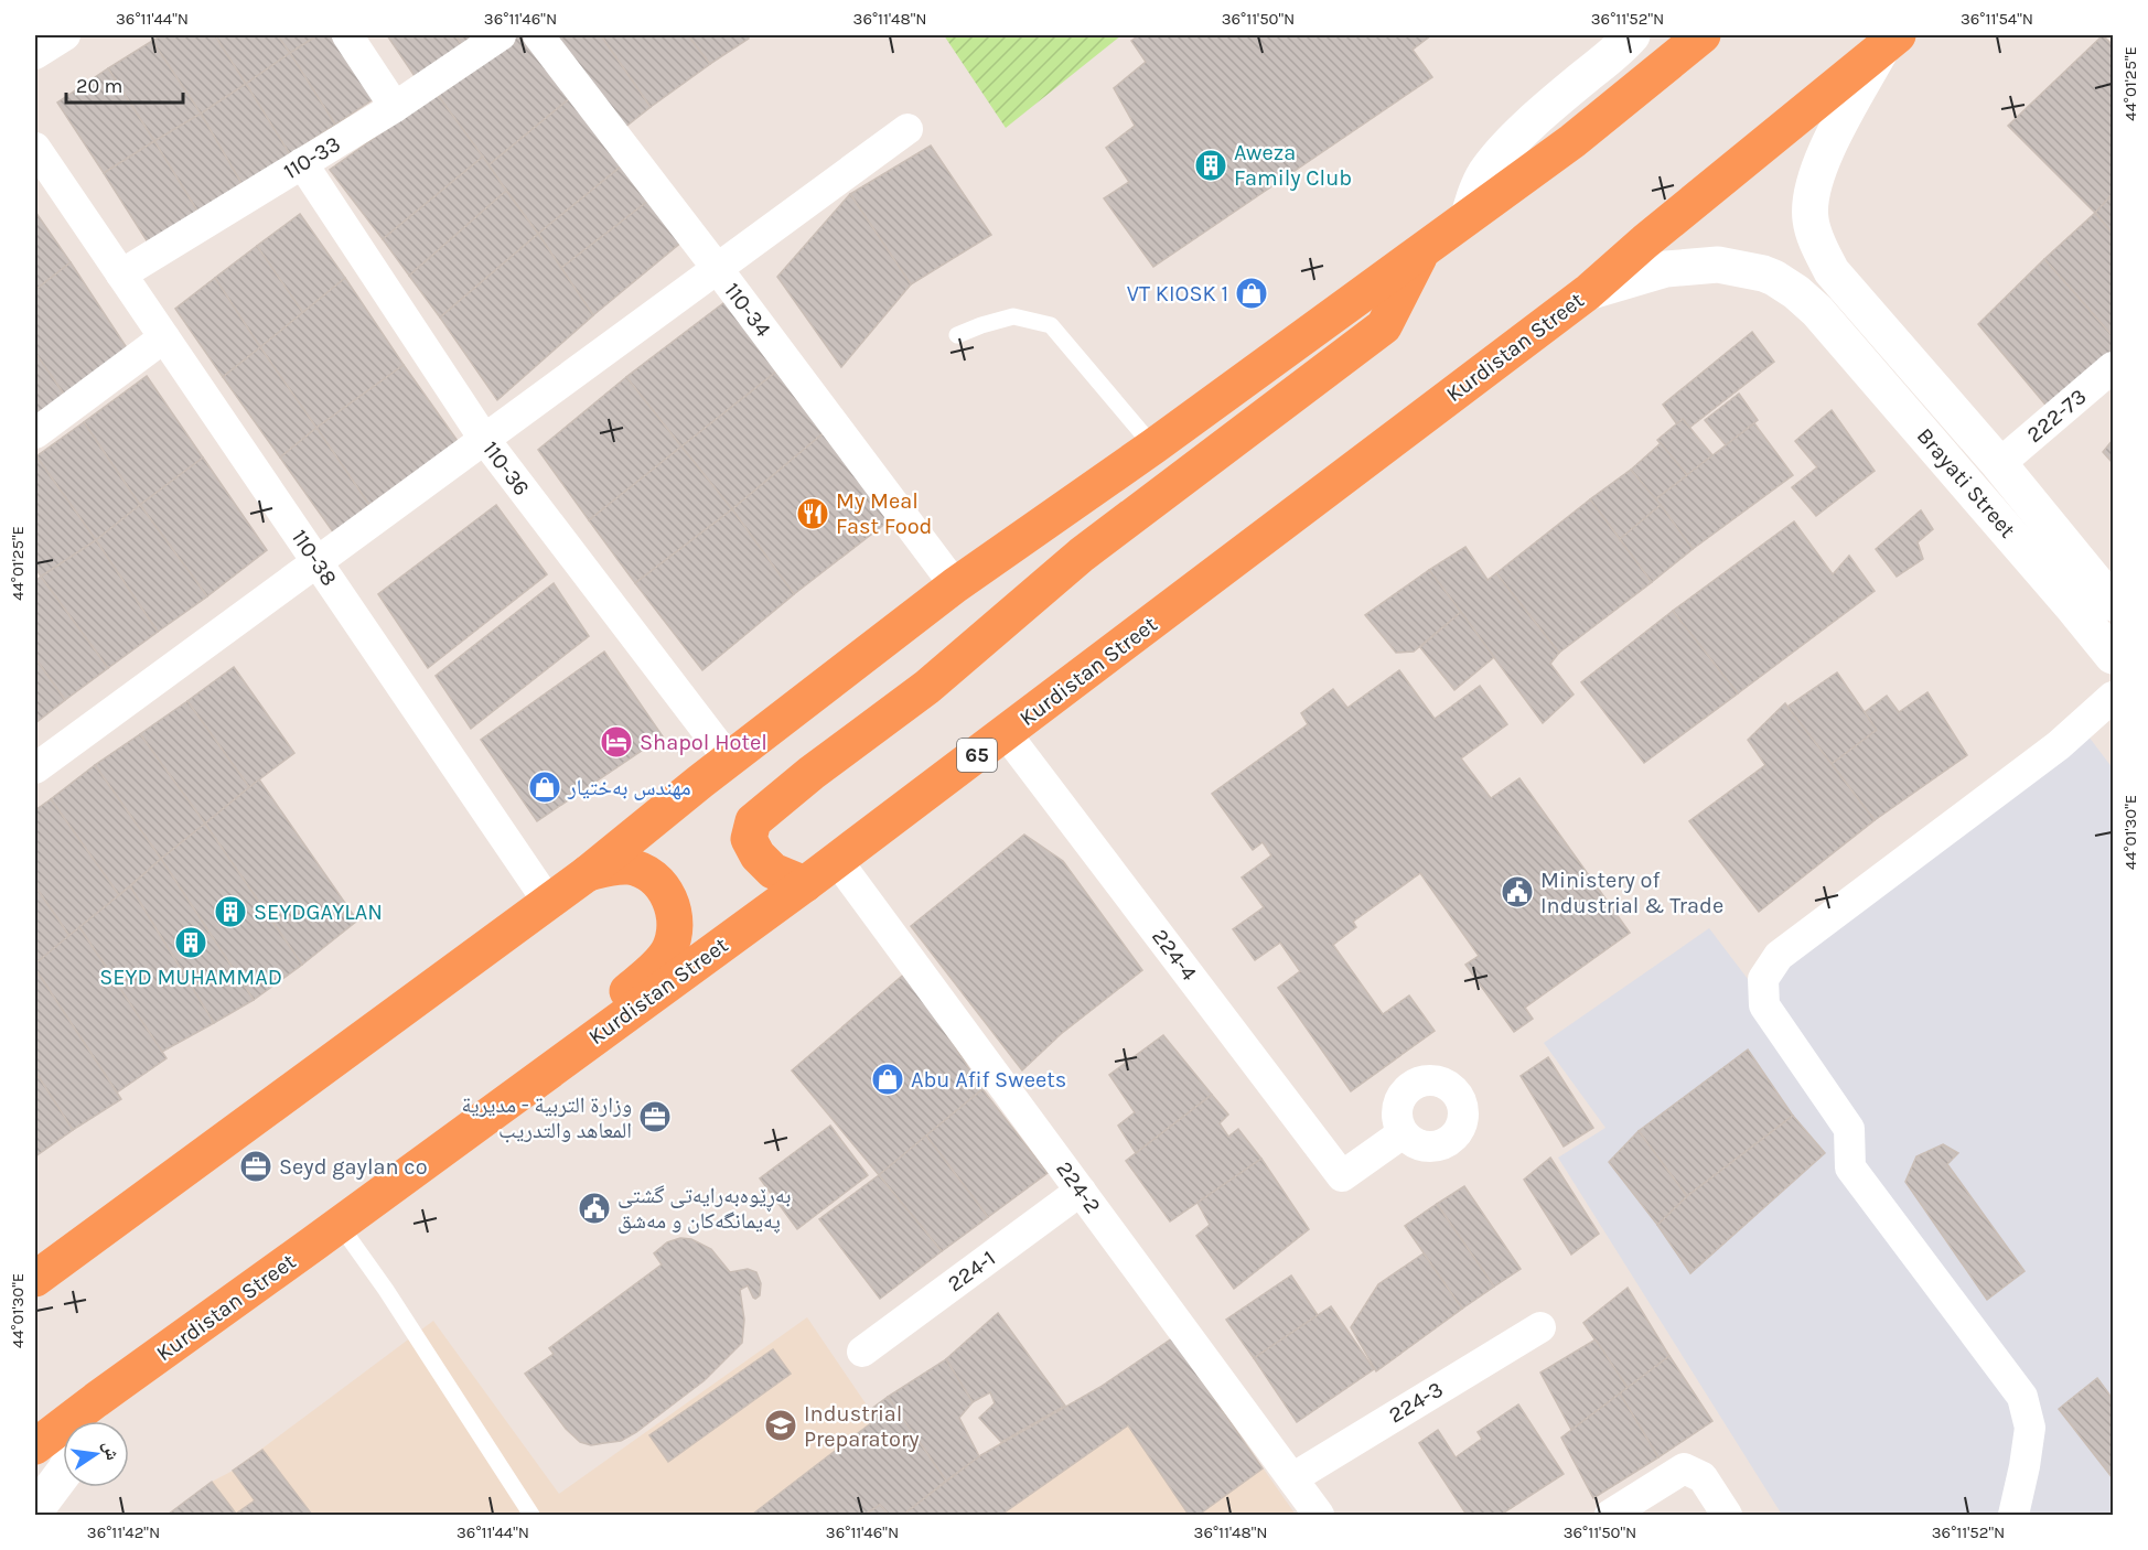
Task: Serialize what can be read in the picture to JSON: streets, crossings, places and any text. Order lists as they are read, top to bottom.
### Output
{
  "streets": {
    "highway": ["Kurdistan Street", "65"],
    "main road": ["Brayati Street"],
    "street": [
      "110-33",
      "110-34",
      "222-73",
      "110-36",
      "110-38",
      "224-4",
      "224-2",
      "224-1",
      "224-3"
    ]
  },
  "crossings": [
    ["110-33", "110-36"],
    ["110-33", "110-38"],
    ["Kurdistan Street", "Brayati Street"],
    ["Kurdistan Street", "224-4"],
    ["Kurdistan Street", "224-2"],
    ["222-73", "Brayati Street"],
    ["224-2", "224-1"],
    ["224-2", "224-3"]
  ],
  "places": {
    "building": ["Aweza Family Club", "SEYDGAYLAN", "SEYD MUHAMMAD"],
    "shop": ["VT KIOSK 1", "مهندس بەختیار", "Abu Afif Sweets"],
    "restaurant": ["My Meal Fast Food"],
    "hotel": ["Shapol Hotel"],
    "public building": ["Ministery of Industrial & Trade", "بەڕێوەبەرایەتی گشتی پەیمانگەکان و مەشق"],
    "office": ["وزارة التربية - مديرية المعاهد والتدريب", "Seyd gaylan co"],
    "school or university": ["Industrial Preparatory"]
  },
  "scale_bar": "20 m",
  "north": "right",
  "coordinates": [
    "36°11'44\"N",
    "36°11'46\"N",
    "36°11'48\"N",
    "36°11'50\"N",
    "36°11'52\"N",
    "36°11'54\"N",
    "44°01'25\"E",
    "44°01'30\"E",
    "36°11'42\"N"
  ]
}
